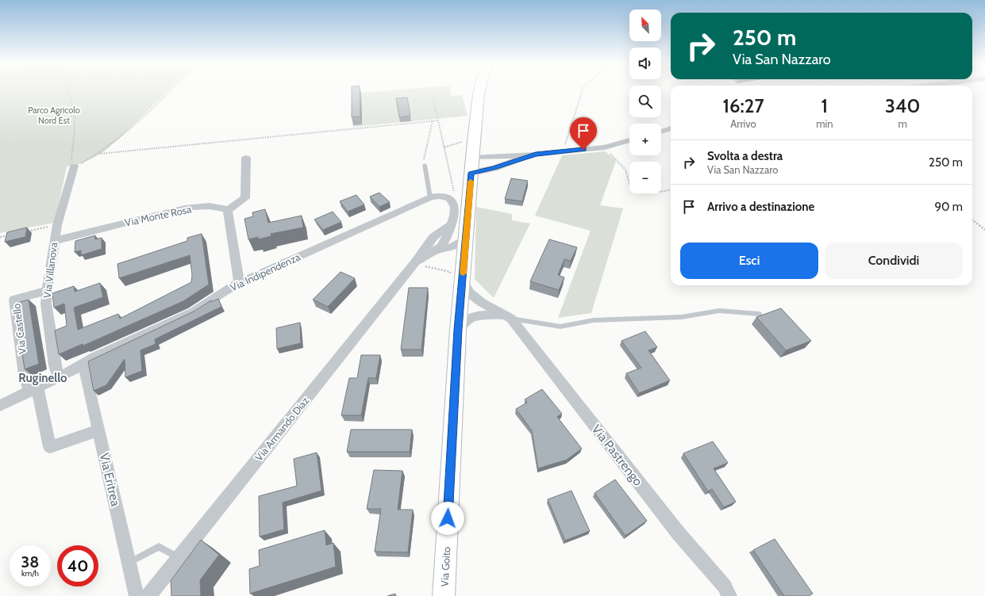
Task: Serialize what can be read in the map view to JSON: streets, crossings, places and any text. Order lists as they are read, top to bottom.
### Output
{
  "streets": {
    "street": [
      "Via Monte Rosa",
      "Via Villanova",
      "Via Indipendenza",
      "Via Castello",
      "Via Armando Diaz",
      "Via Pastrengo",
      "Via Eritrea",
      "Via Goito"
    ]
  },
  "crossings": [
    ["Via Monte Rosa", "Via Villanova"],
    ["Via Villanova", "Via Indipendenza"],
    ["Via Villanova", "Via Castello"],
    ["Via Indipendenza", "Via Castello"],
    ["Via Indipendenza", "Via Armando Diaz"],
    ["Via Indipendenza", "Via Pastrengo"],
    ["Via Indipendenza", "Via Eritrea"],
    ["Via Armando Diaz", "Via Pastrengo"],
    ["Via Armando Diaz", "Via Goito"],
    ["Via Pastrengo", "Via Goito"]
  ],
  "districts": ["Ruginello"],
  "parks": ["Parco Agricolo Nord Est"],
  "north": "top left",
  "page": {
    "map_buttons": ["+", "−"],
    "turn": ["250 m", "Via San Nazzaro"],
    "eta": [
      "16:27",
      "Arrivo",
      "1",
      "min",
      "340",
      "m"
    ],
    "list": [
      {
        "name": "Svolta a destra",
        "note": "Via San Nazzaro",
        "value": "250 m"
      },
      {
        "name": "Arrivo a destinazione",
        "value": "90 m"
      }
    ],
    "buttons": ["Esci", "Condividi"],
    "speed": "38 km/h",
    "limit": "40"
  }
}
